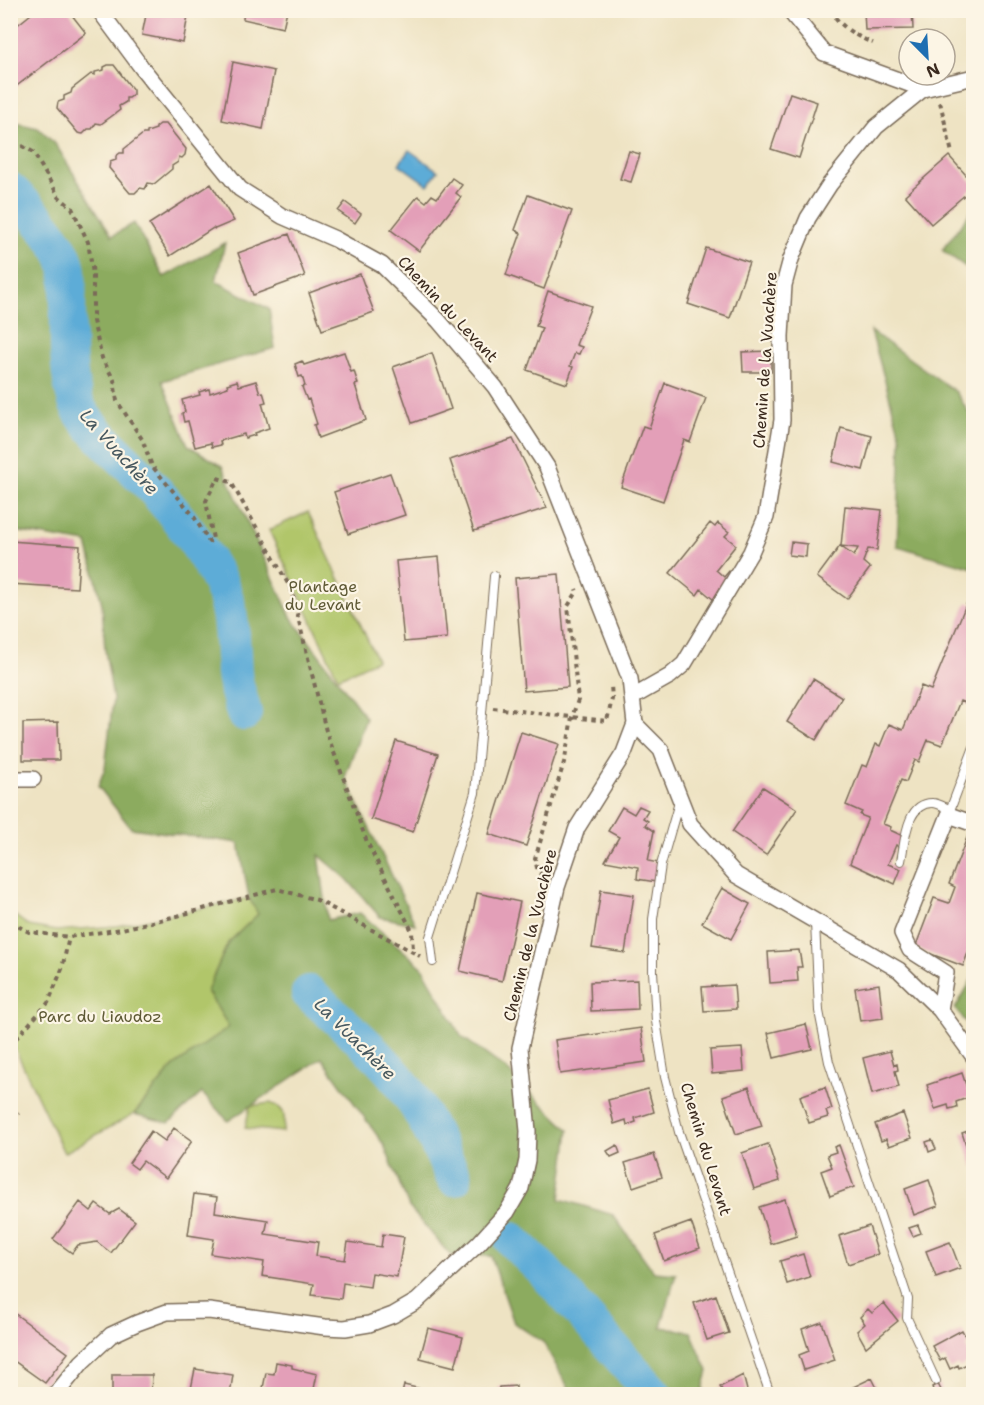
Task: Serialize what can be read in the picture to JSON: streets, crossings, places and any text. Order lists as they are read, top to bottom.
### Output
{
  "streets": {
    "street": ["Chemin du Levant", "Chemin de la Vuachère"]
  },
  "crossings": [
    ["Chemin du Levant", "Chemin de la Vuachère"]
  ],
  "water": ["La Vuachère"],
  "parks": ["Plantage du Levant", "Parc du Liaudoz"],
  "north": "bottom right"
}
